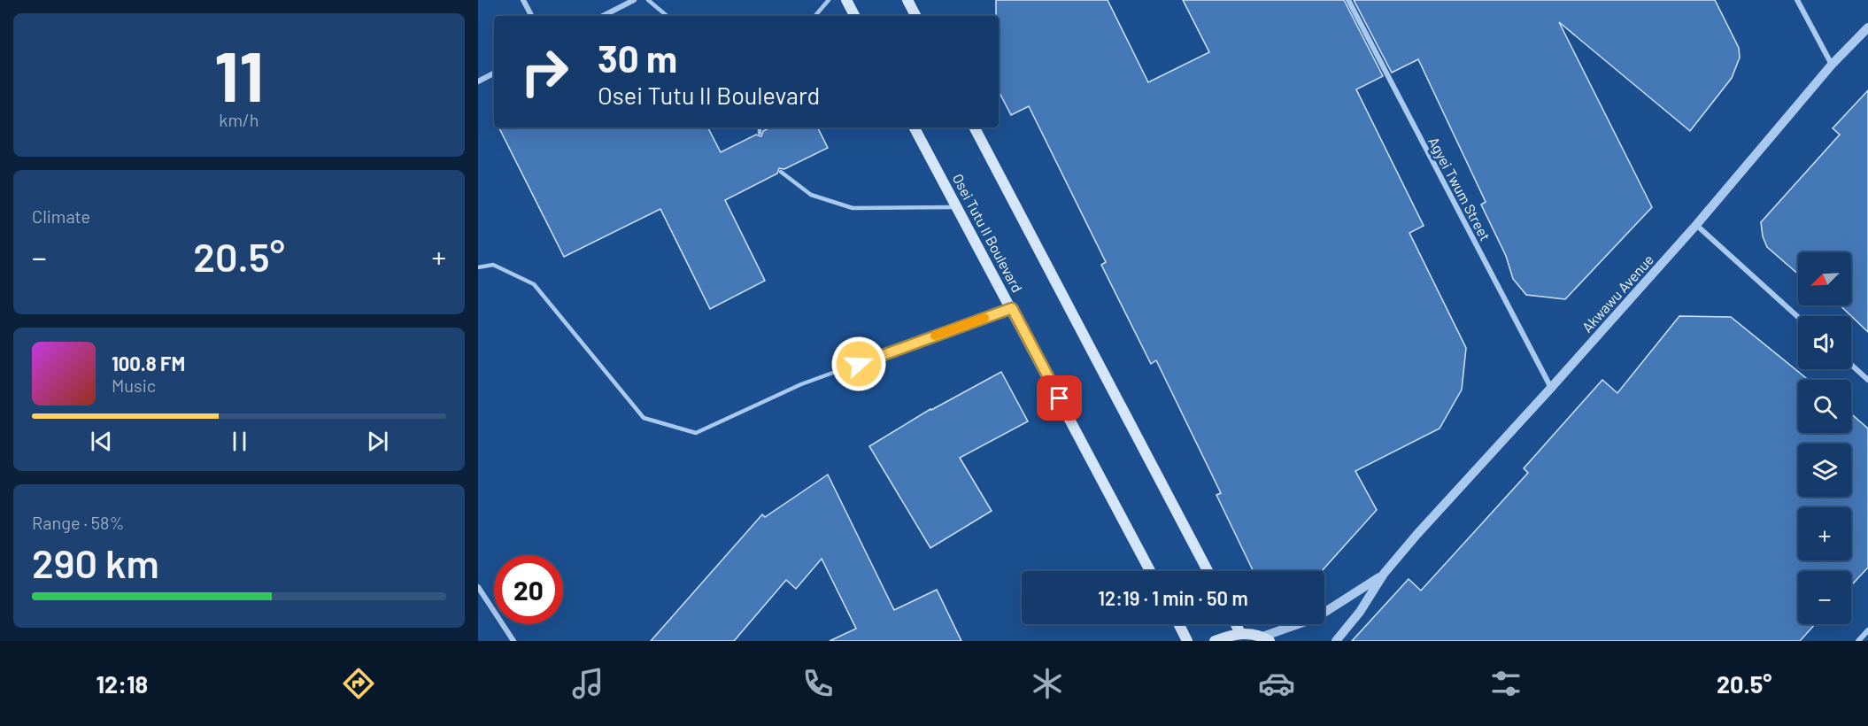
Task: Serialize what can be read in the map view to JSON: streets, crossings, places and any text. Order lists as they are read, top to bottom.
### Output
{
  "streets": {
    "main road": ["Osei Tutu II Boulevard"],
    "street": ["Agyei Twum Street", "Akwawu Avenue"]
  },
  "crossings": [
    ["Agyei Twum Street", "Akwawu Avenue"]
  ],
  "north": "bottom left",
  "page": {
    "tile": [
      ["11", "km/h"],
      "Climate",
      ["Range · 58%", "290 km"]
    ],
    "turn": ["30 m", "Osei Tutu II Boulevard"],
    "heat": ["−", "20.5°", "+"],
    "map_buttons": ["+", "−"],
    "song": ["100.8 FM", "Music"],
    "limit": "20",
    "trip": "12:19 · 1 min · 50 m",
    "tabs": ["12:18", "20.5°"]
  }
}
